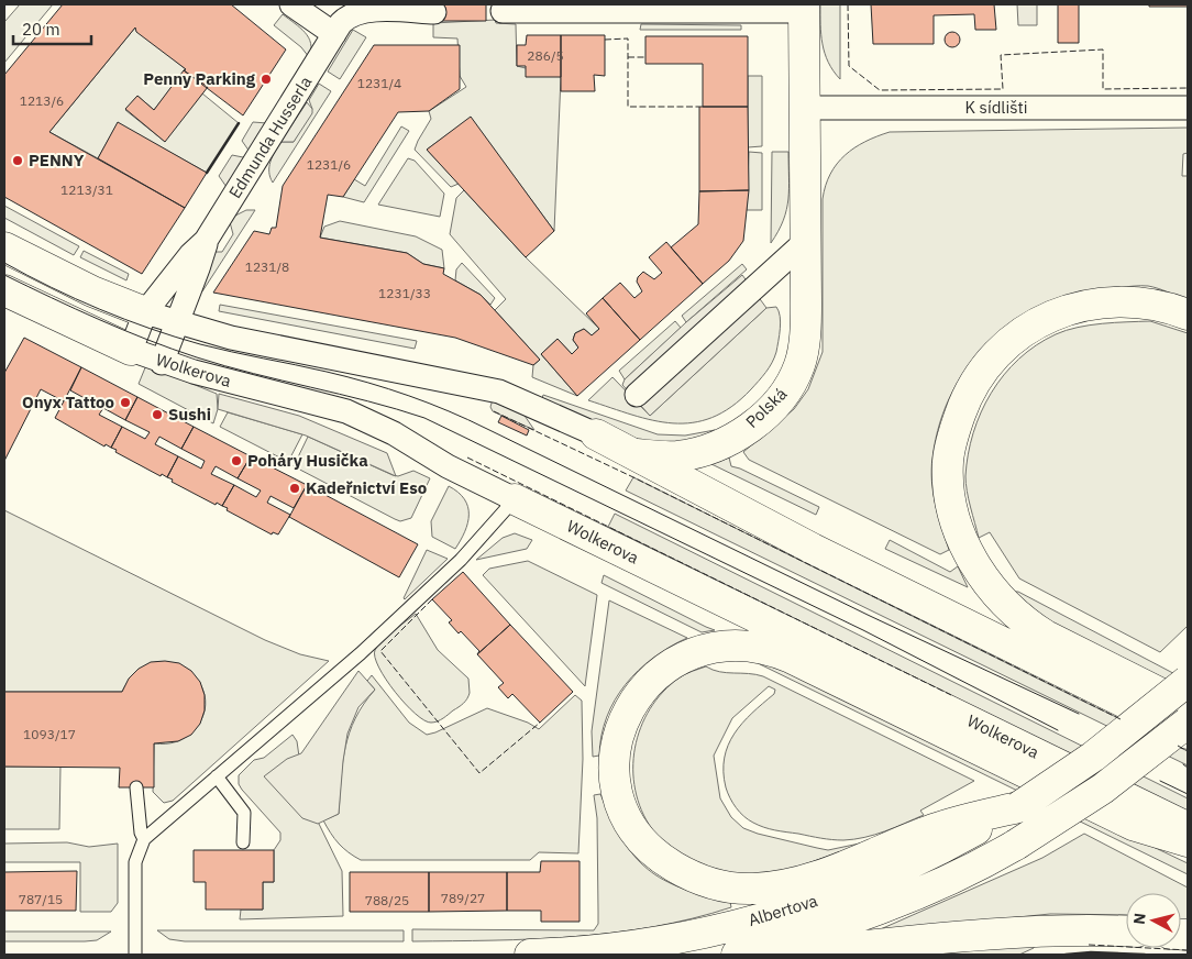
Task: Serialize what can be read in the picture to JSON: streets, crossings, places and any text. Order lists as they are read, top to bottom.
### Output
{
  "streets": {
    "main road": ["Wolkerova", "Polská", "Albertova"],
    "street": ["K sídlišti", "Edmunda Husserla"]
  },
  "crossings": [
    ["K sídlišti", "Polská"],
    ["Edmunda Husserla", "Wolkerova"],
    ["Wolkerova", "Polská"]
  ],
  "places": [
    "Penny Parking",
    "PENNY",
    "Onyx Tattoo",
    "Sushi",
    "Poháry Husička",
    "Kadeřnictví Eso"
  ],
  "house_numbers": [
    "286/5",
    "1231/4",
    "1213/6",
    "1231/6",
    "1213/31",
    "1231/8",
    "1231/33",
    "1093/17",
    "789/27",
    "787/15",
    "788/25"
  ],
  "scale_bar": "20 m",
  "north": "left"
}
